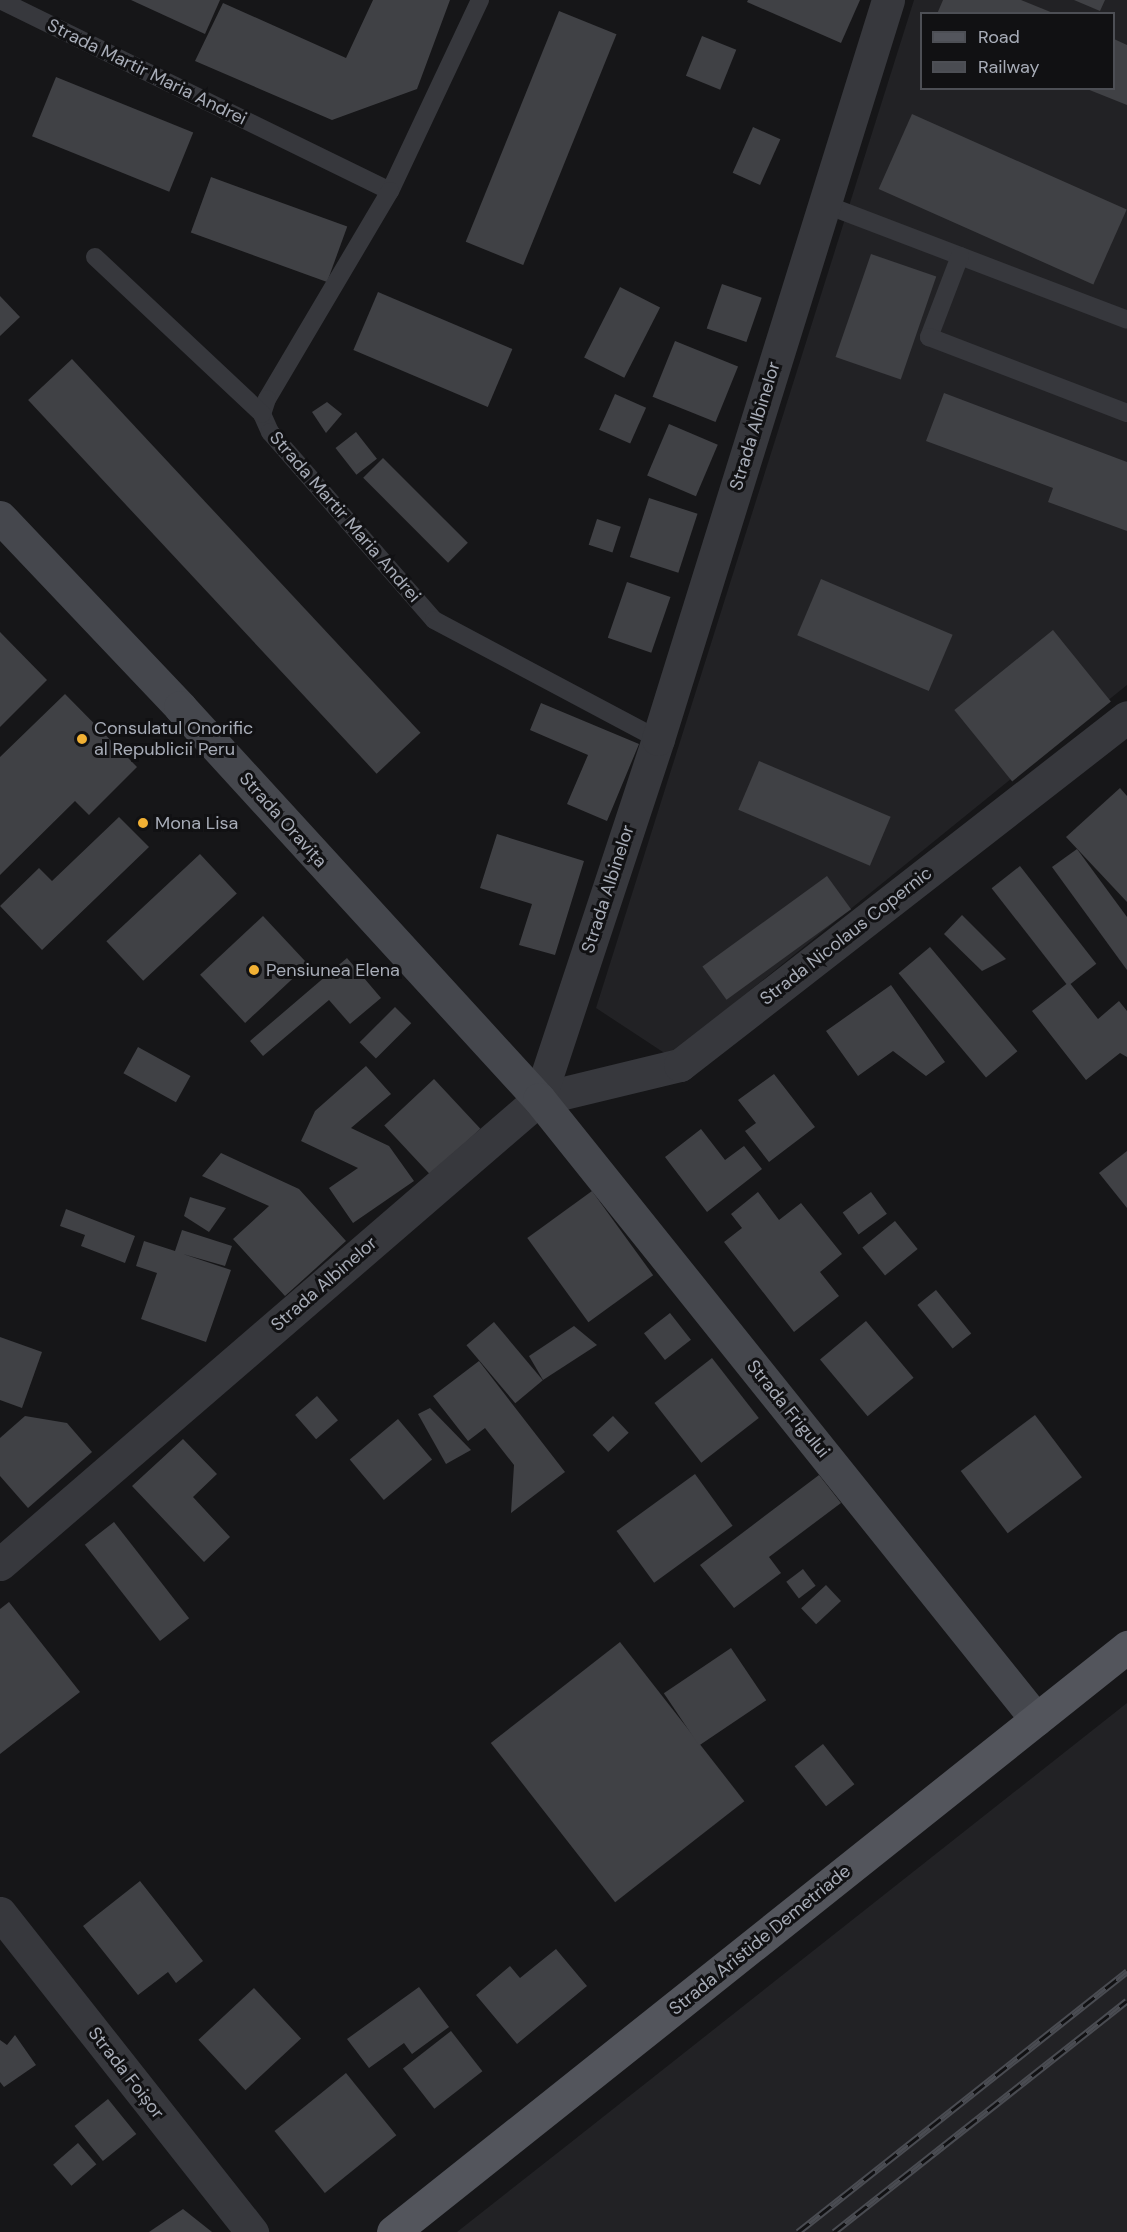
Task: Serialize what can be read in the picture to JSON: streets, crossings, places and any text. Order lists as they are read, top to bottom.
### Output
{
  "streets": {
    "main road": ["Strada Oravița", "Strada Frigului", "Strada Aristide Demetriade"],
    "street": ["Strada Albinelor", "Strada Nicolaus Copernic", "Strada Foișor"],
    "lane": ["Strada Martir Maria Andrei"]
  },
  "crossings": [
    ["Strada Martir Maria Andrei", "Strada Albinelor"],
    ["Strada Albinelor", "Strada Oravița"],
    ["Strada Albinelor", "Strada Nicolaus Copernic"],
    ["Strada Albinelor", "Strada Frigului"],
    ["Strada Oravița", "Strada Nicolaus Copernic"],
    ["Strada Oravița", "Strada Frigului"],
    ["Strada Nicolaus Copernic", "Strada Frigului"],
    ["Strada Frigului", "Strada Aristide Demetriade"]
  ],
  "places": ["Consulatul Onorific al Republicii Peru", "Mona Lisa", "Pensiunea Elena"],
  "legend": ["Road", "Railway"]
}
